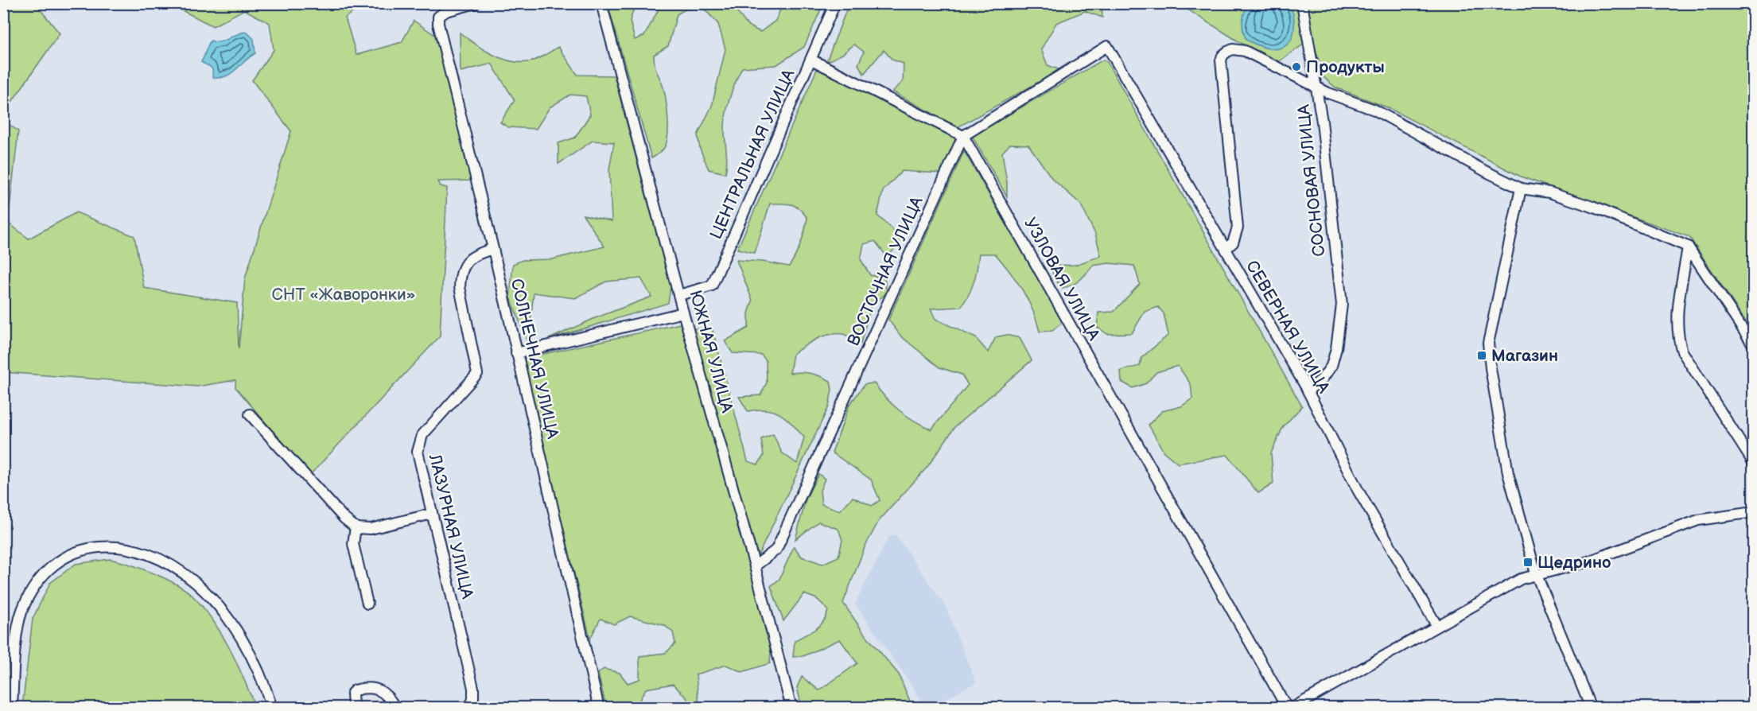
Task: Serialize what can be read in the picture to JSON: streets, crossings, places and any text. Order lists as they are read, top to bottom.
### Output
{
  "streets": {
    "street": [
      "ЦЕНТРАЛЬНАЯ УЛИЦА",
      "СОСНОВАЯ УЛИЦА",
      "ВОСТОЧНАЯ УЛИЦА",
      "УЗЛОВАЯ УЛИЦА",
      "СЕВЕРНАЯ УЛИЦА",
      "ЮЖНАЯ УЛИЦА",
      "СОЛНЕЧНАЯ УЛИЦА",
      "ЛАЗУРНАЯ УЛИЦА"
    ]
  },
  "crossings": [
    ["ЦЕНТРАЛЬНАЯ УЛИЦА", "ЮЖНАЯ УЛИЦА"],
    ["СОСНОВАЯ УЛИЦА", "СЕВЕРНАЯ УЛИЦА"],
    ["ВОСТОЧНАЯ УЛИЦА", "УЗЛОВАЯ УЛИЦА"],
    ["ВОСТОЧНАЯ УЛИЦА", "СЕВЕРНАЯ УЛИЦА"],
    ["ВОСТОЧНАЯ УЛИЦА", "ЮЖНАЯ УЛИЦА"],
    ["УЗЛОВАЯ УЛИЦА", "СЕВЕРНАЯ УЛИЦА"],
    ["СОЛНЕЧНАЯ УЛИЦА", "ЛАЗУРНАЯ УЛИЦА"]
  ],
  "parks": ["СНТ «Жаворонки»"],
  "places": {
    "other": ["Продукты"],
    "transit": ["Магазин", "Щедрино"]
  }
}
